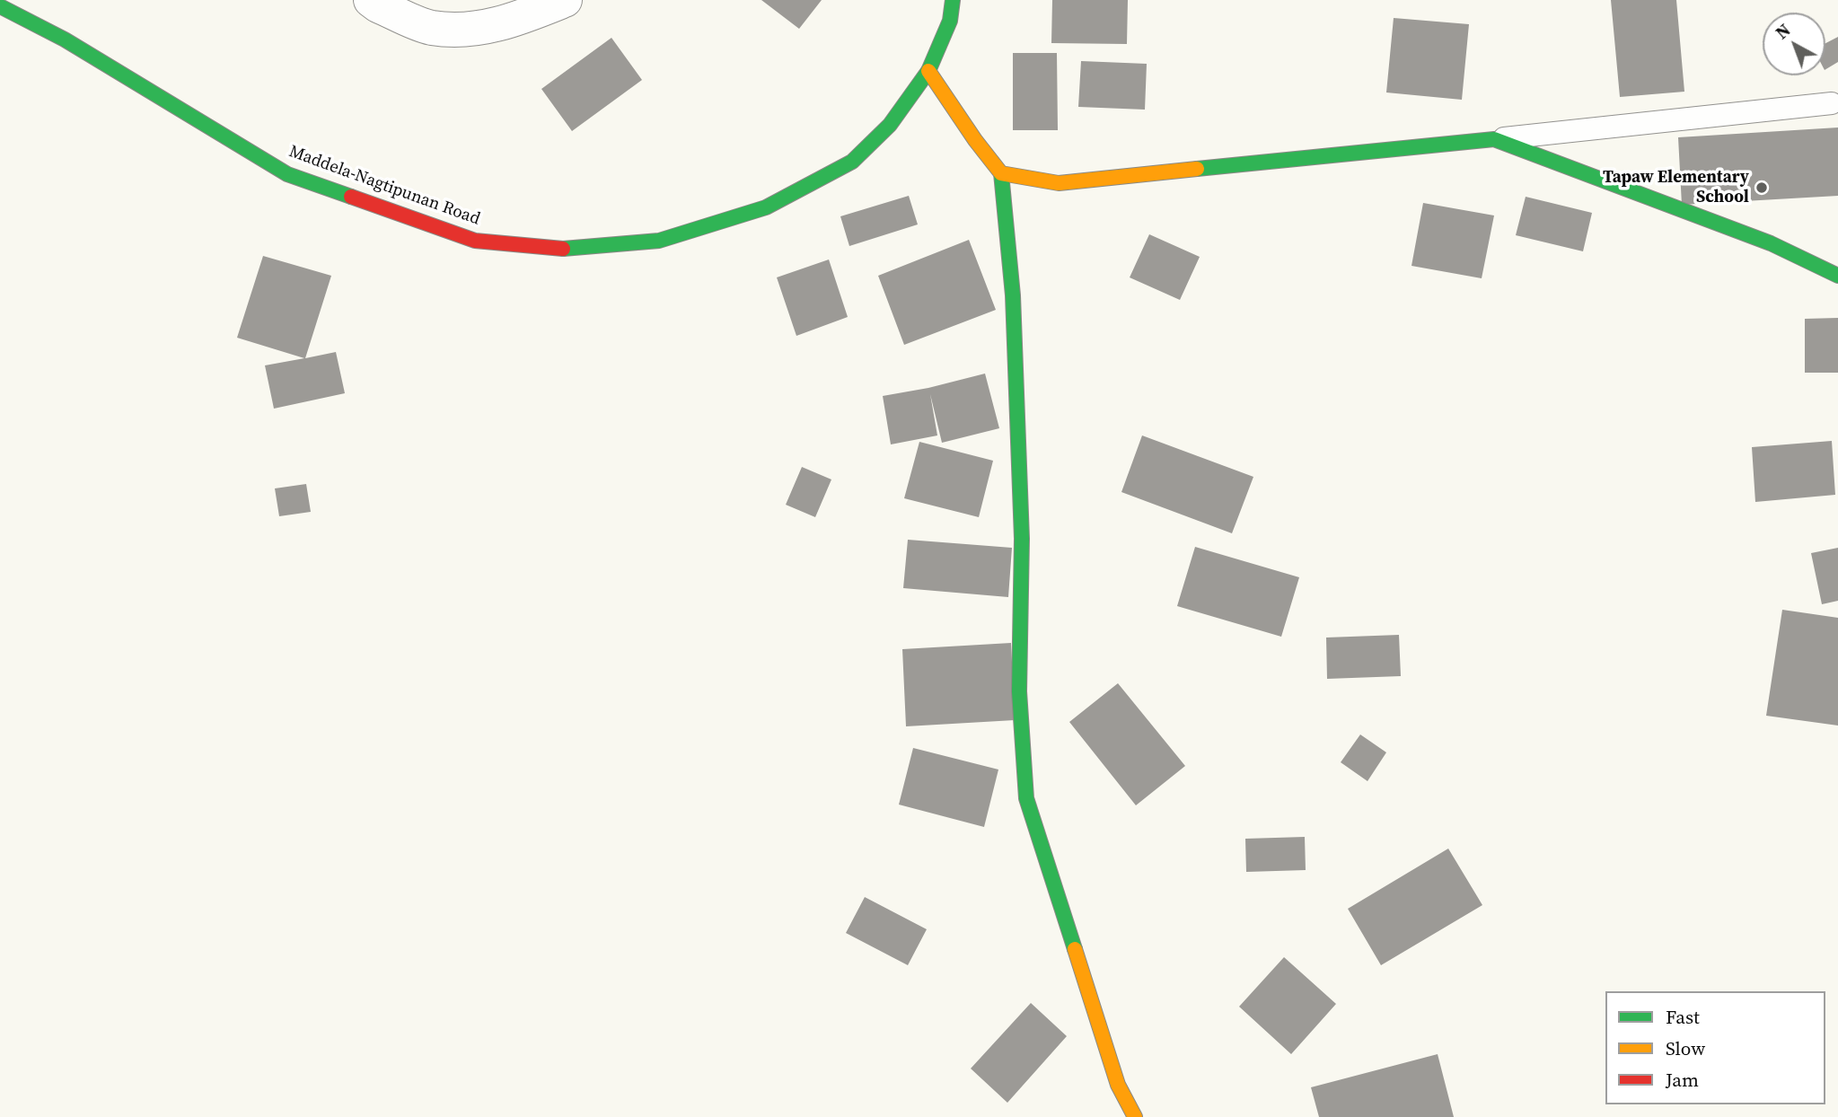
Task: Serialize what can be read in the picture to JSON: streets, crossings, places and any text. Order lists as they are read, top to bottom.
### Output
{
  "streets": {
    "street": ["Maddela-Nagtipunan Road"]
  },
  "places": ["Tapaw Elementary School"],
  "legend": ["Fast", "Slow", "Jam"],
  "north": "top left"
}
